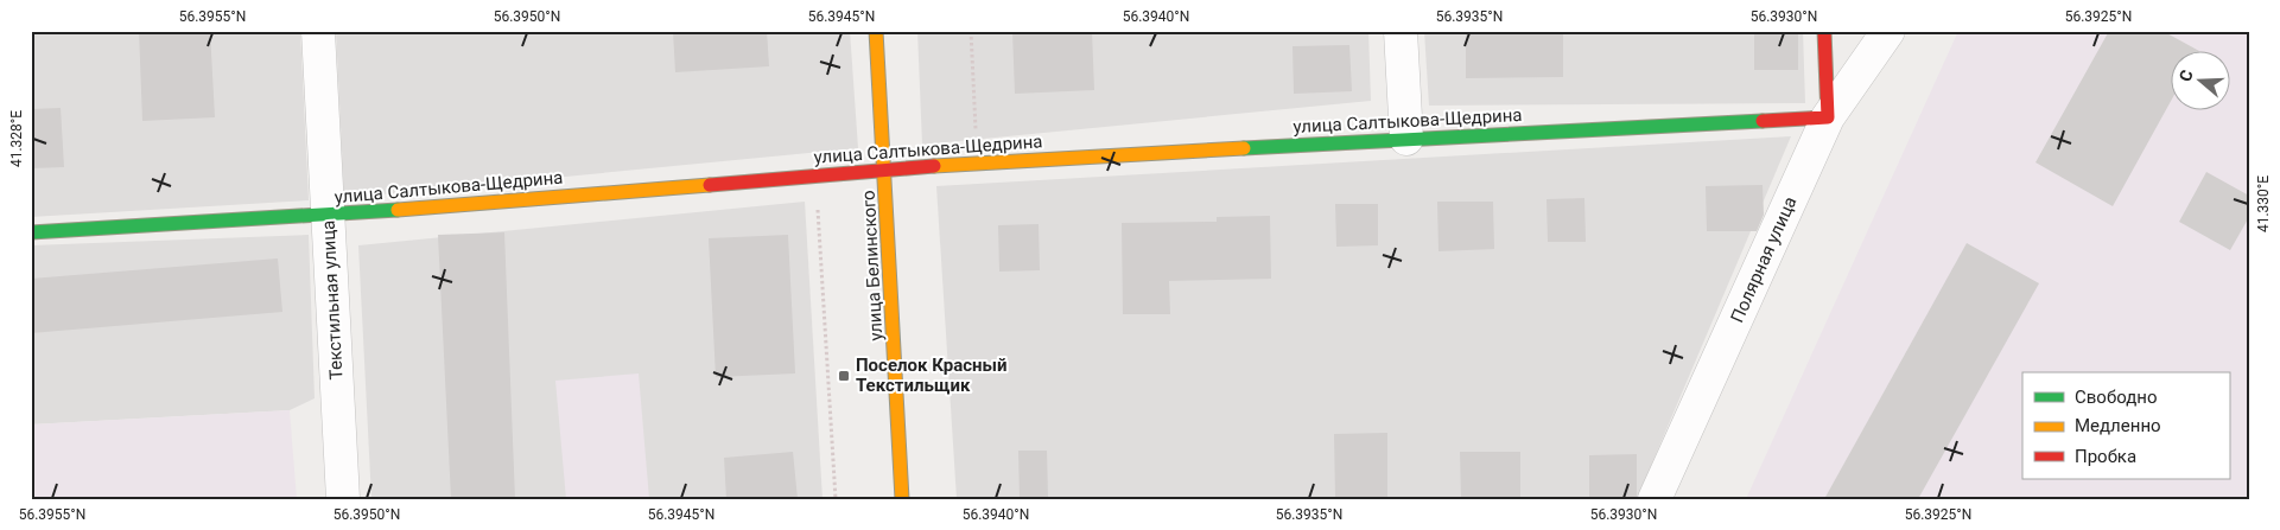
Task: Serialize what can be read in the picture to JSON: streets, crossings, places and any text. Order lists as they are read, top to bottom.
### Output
{
  "streets": {
    "street": [
      "улица Салтыкова-Щедрина",
      "Полярная улица",
      "улица Белинского",
      "Текстильная улица"
    ]
  },
  "crossings": [
    ["улица Салтыкова-Щедрина", "Полярная улица"],
    ["улица Салтыкова-Щедрина", "улица Белинского"],
    ["улица Салтыкова-Щедрина", "Текстильная улица"]
  ],
  "places": {
    "transit": ["Поселок Красный Текстильщик"]
  },
  "legend": ["Свободно", "Медленно", "Пробка"],
  "north": "left",
  "coordinates": [
    "56.3955°N",
    "56.3950°N",
    "56.3945°N",
    "56.3940°N",
    "56.3935°N",
    "56.3930°N",
    "56.3925°N",
    "41.328°E",
    "41.330°E"
  ]
}
